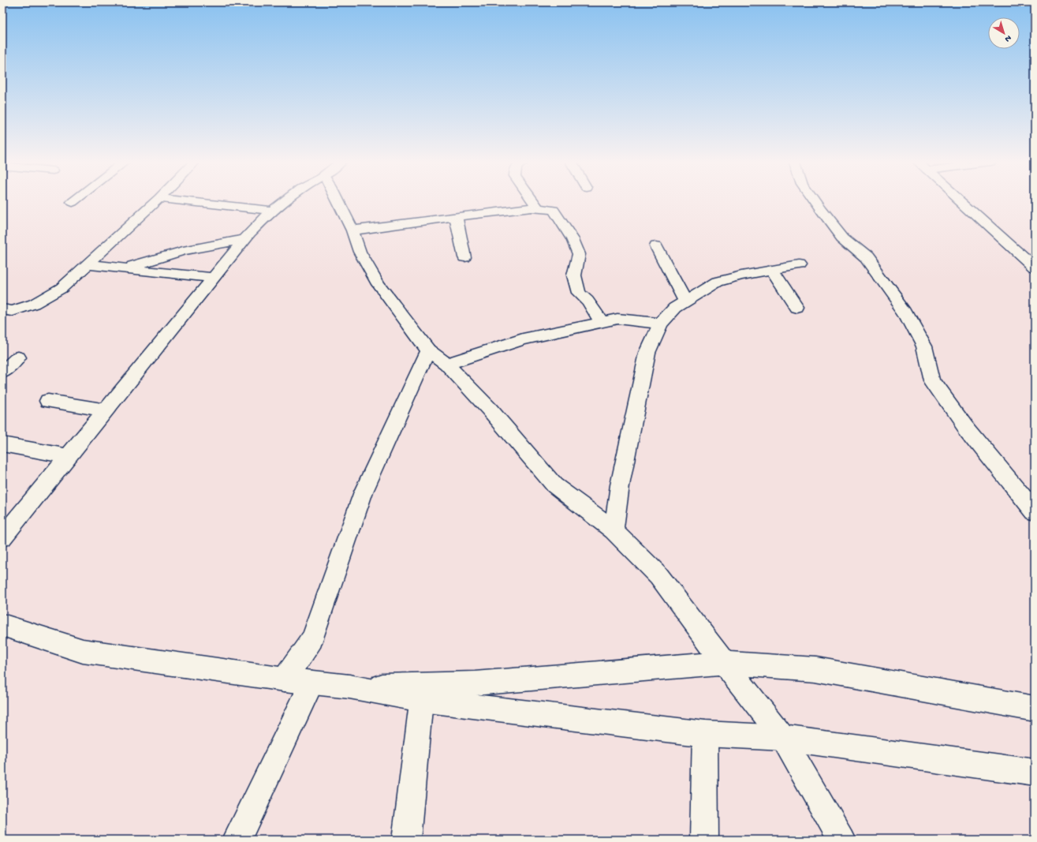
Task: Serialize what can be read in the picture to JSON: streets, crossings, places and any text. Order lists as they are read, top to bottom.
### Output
{
  "north": "bottom right"
}
